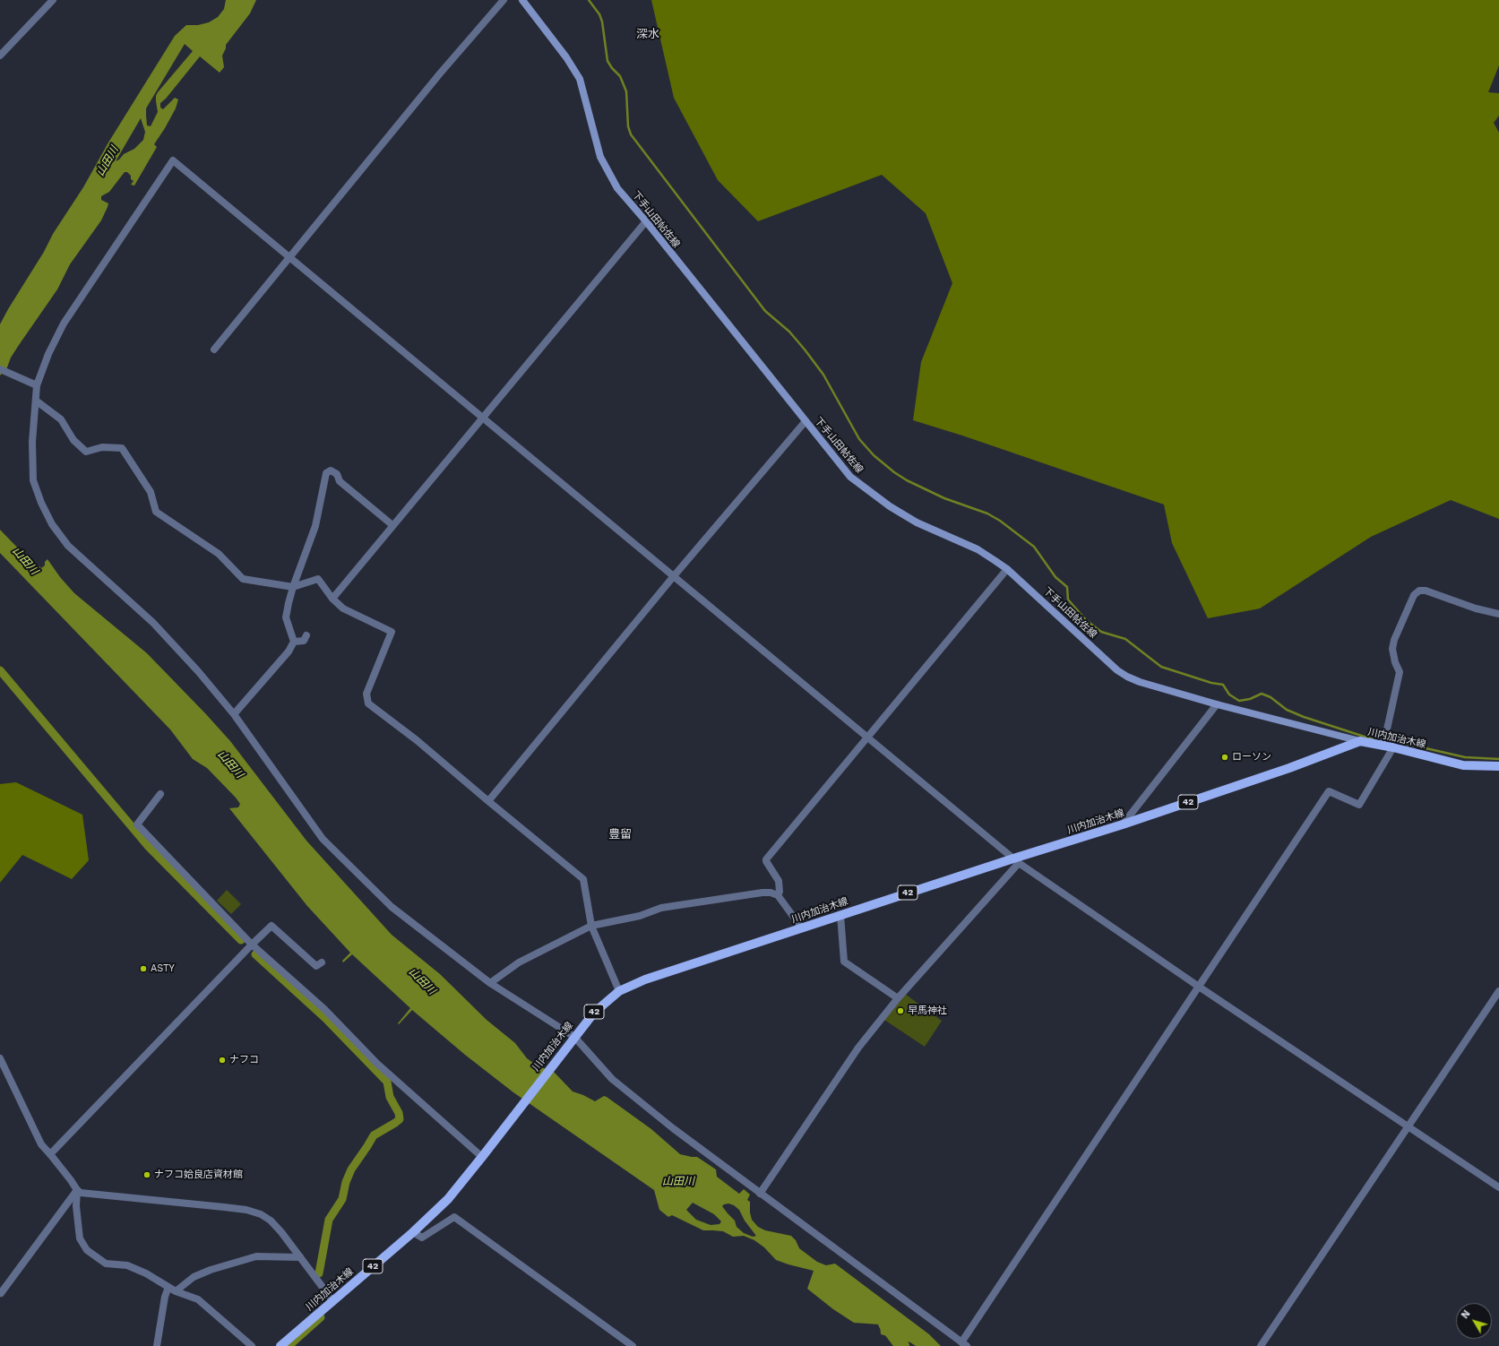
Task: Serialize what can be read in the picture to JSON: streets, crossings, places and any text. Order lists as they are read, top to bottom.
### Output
{
  "streets": {
    "main road": ["下手山田帖佐線", "川内加治木線", "42"]
  },
  "crossings": [
    ["下手山田帖佐線", "川内加治木線"]
  ],
  "districts": ["深水", "豊留"],
  "water": ["山田川"],
  "places": [
    "ローソン",
    "ASTY",
    "早馬神社",
    "ナフコ",
    "ナフコ姶良店資材館"
  ],
  "north": "top left"
}
